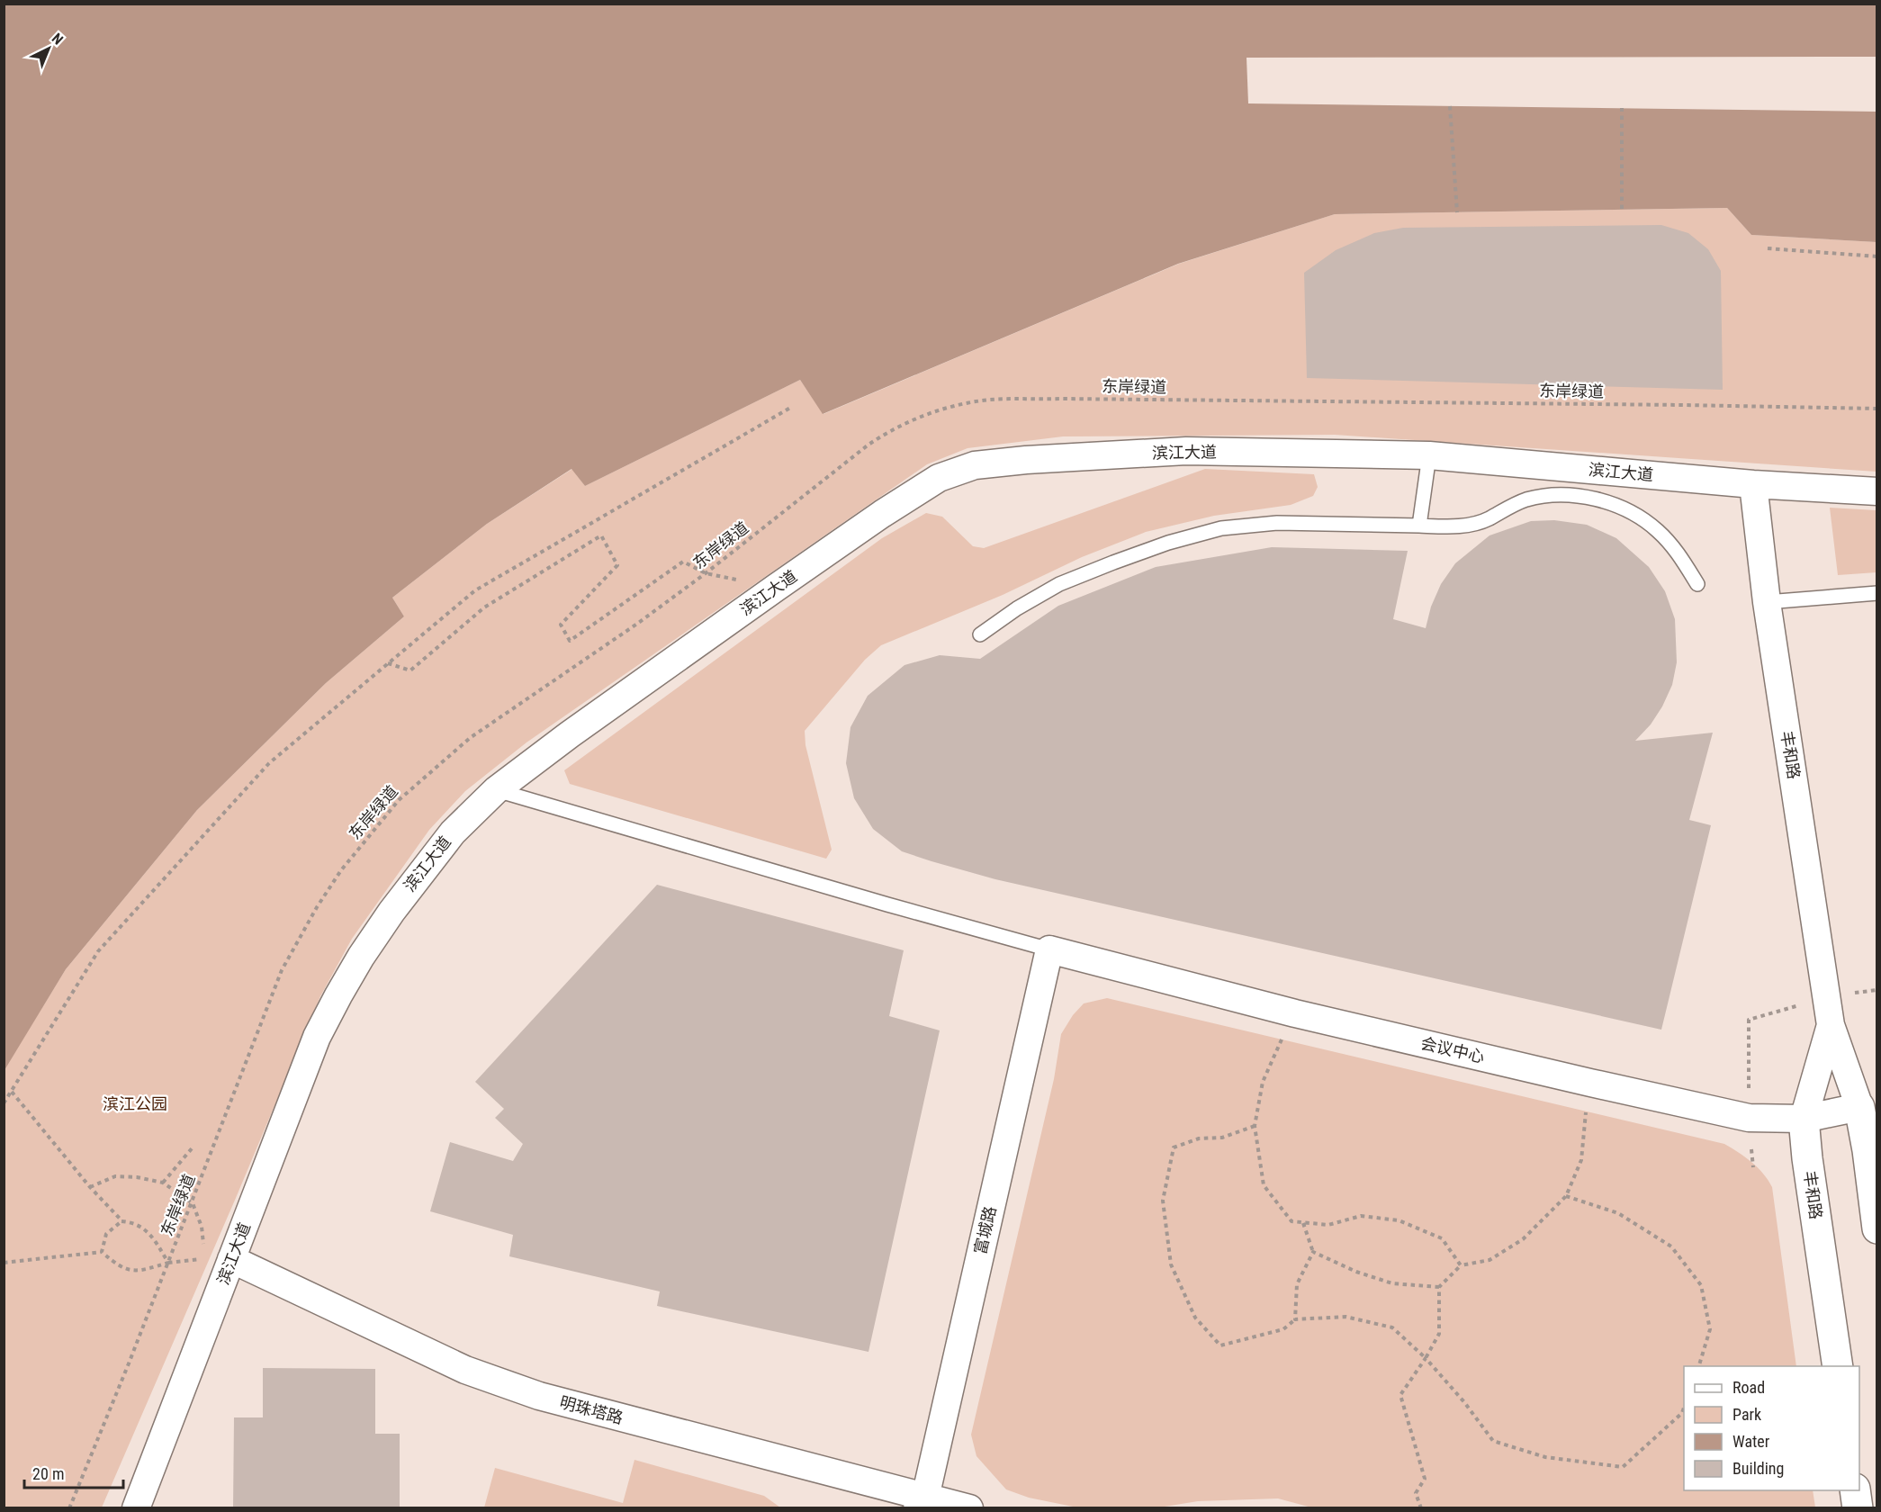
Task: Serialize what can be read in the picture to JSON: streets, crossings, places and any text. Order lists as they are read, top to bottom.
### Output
{
  "streets": {
    "street": [
      "滨江大道",
      "丰和路",
      "会议中心",
      "富城路",
      "明珠塔路"
    ],
    "path": ["东岸绿道"]
  },
  "crossings": [
    ["滨江大道", "丰和路"],
    ["滨江大道", "明珠塔路"],
    ["丰和路", "会议中心"],
    ["会议中心", "富城路"],
    ["富城路", "明珠塔路"]
  ],
  "parks": ["滨江公园"],
  "legend": [
    "Road",
    "Park",
    "Water",
    "Building"
  ],
  "scale_bar": "20 m",
  "north": "top right"
}
